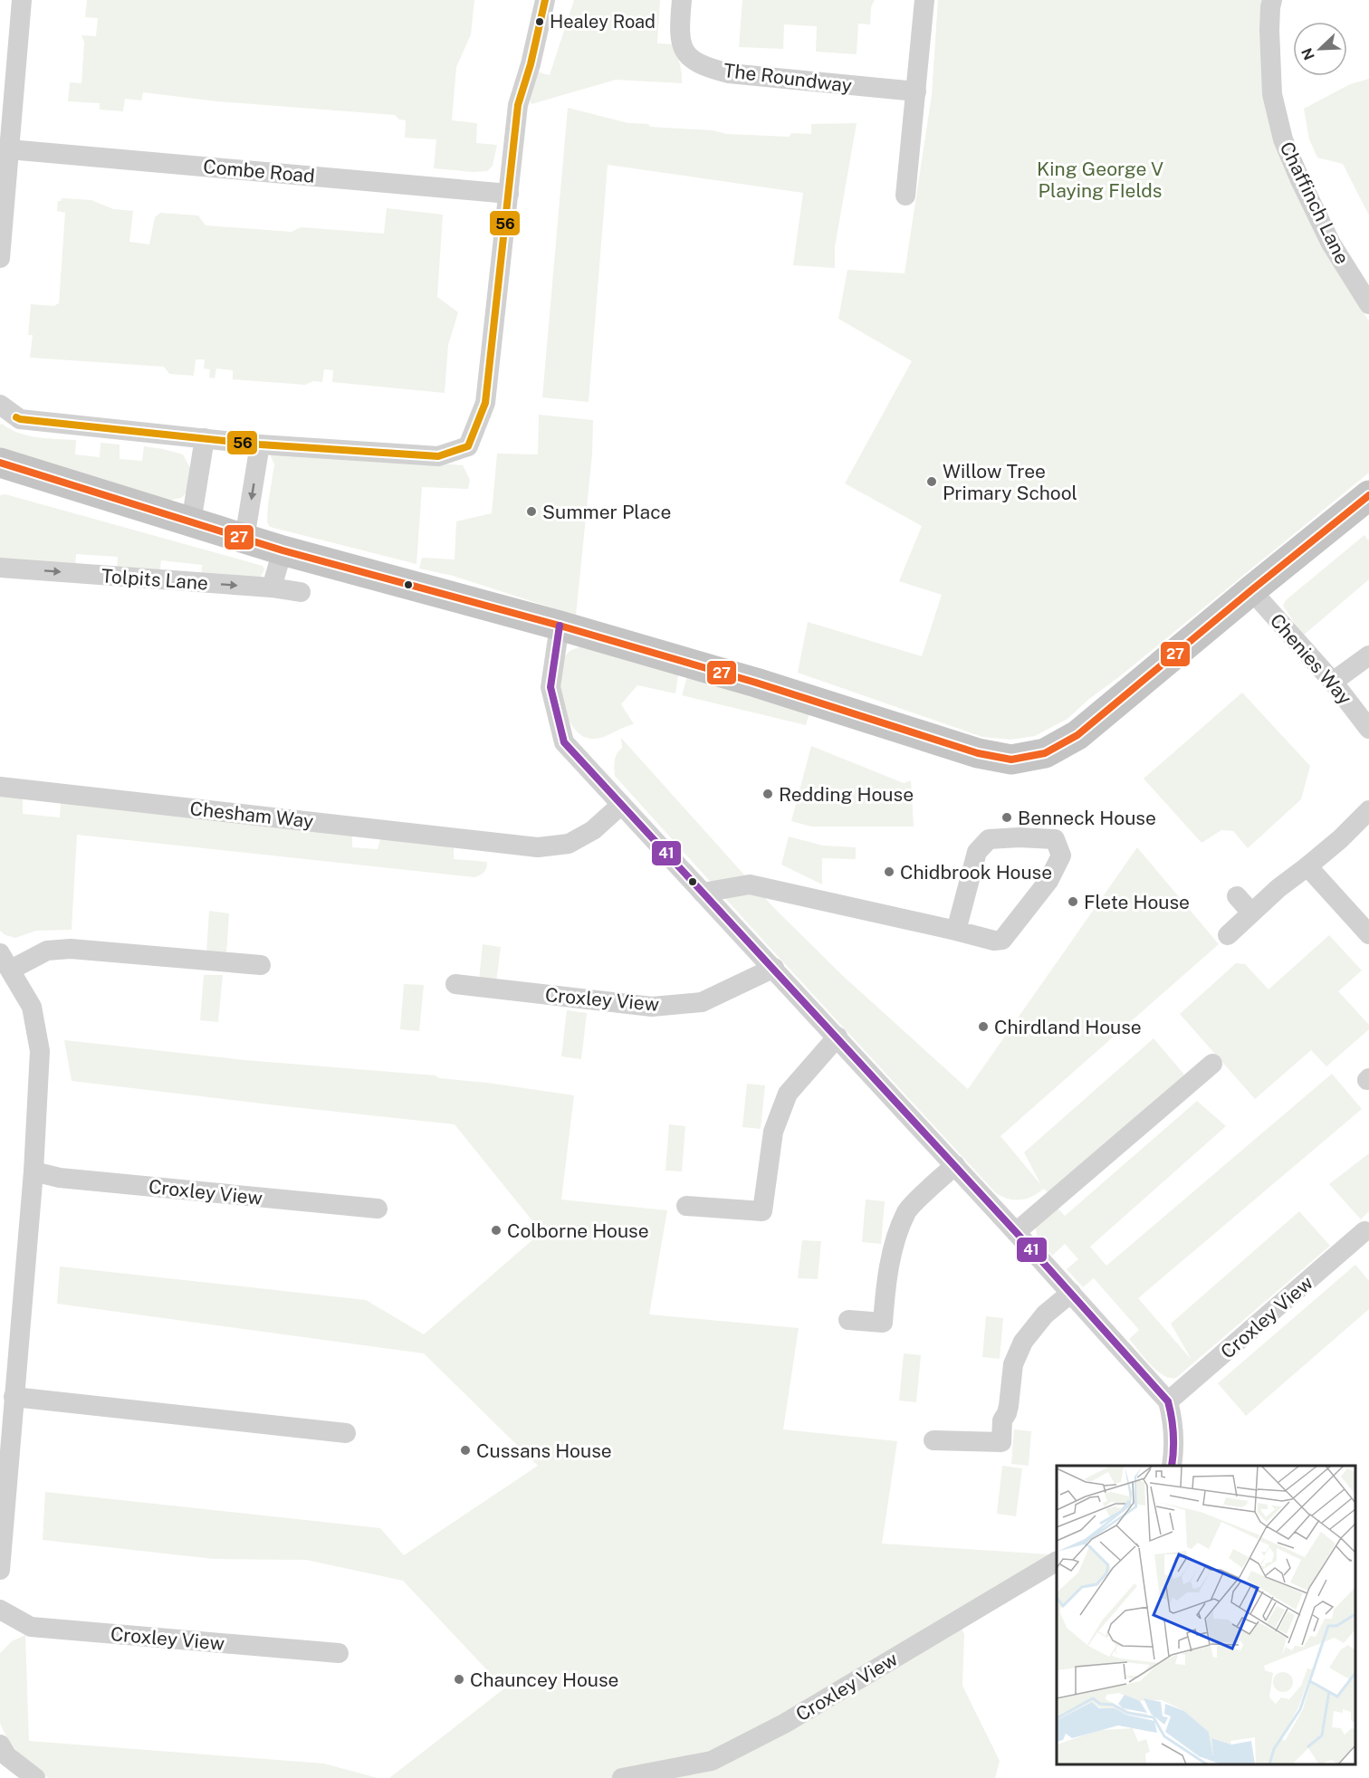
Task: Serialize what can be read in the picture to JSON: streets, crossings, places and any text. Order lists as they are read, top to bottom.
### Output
{
  "streets": {
    "street": [
      "The Roundway",
      "Combe Road",
      "Chaffinch Lane",
      "Tolpits Lane",
      "Chenies Way",
      "Chesham Way",
      "Croxley View"
    ]
  },
  "parks": ["King George V Playing FIelds"],
  "places": [
    "Healey Road",
    "Willow Tree Primary School",
    "Summer Place",
    "Redding House",
    "Benneck House",
    "Chidbrook House",
    "Flete House",
    "Chirdland House",
    "Colborne House",
    "Cussans House",
    "Chauncey House"
  ],
  "lines": ["transit line 56", "transit line 27", "transit line 41"],
  "north": "bottom left"
}
